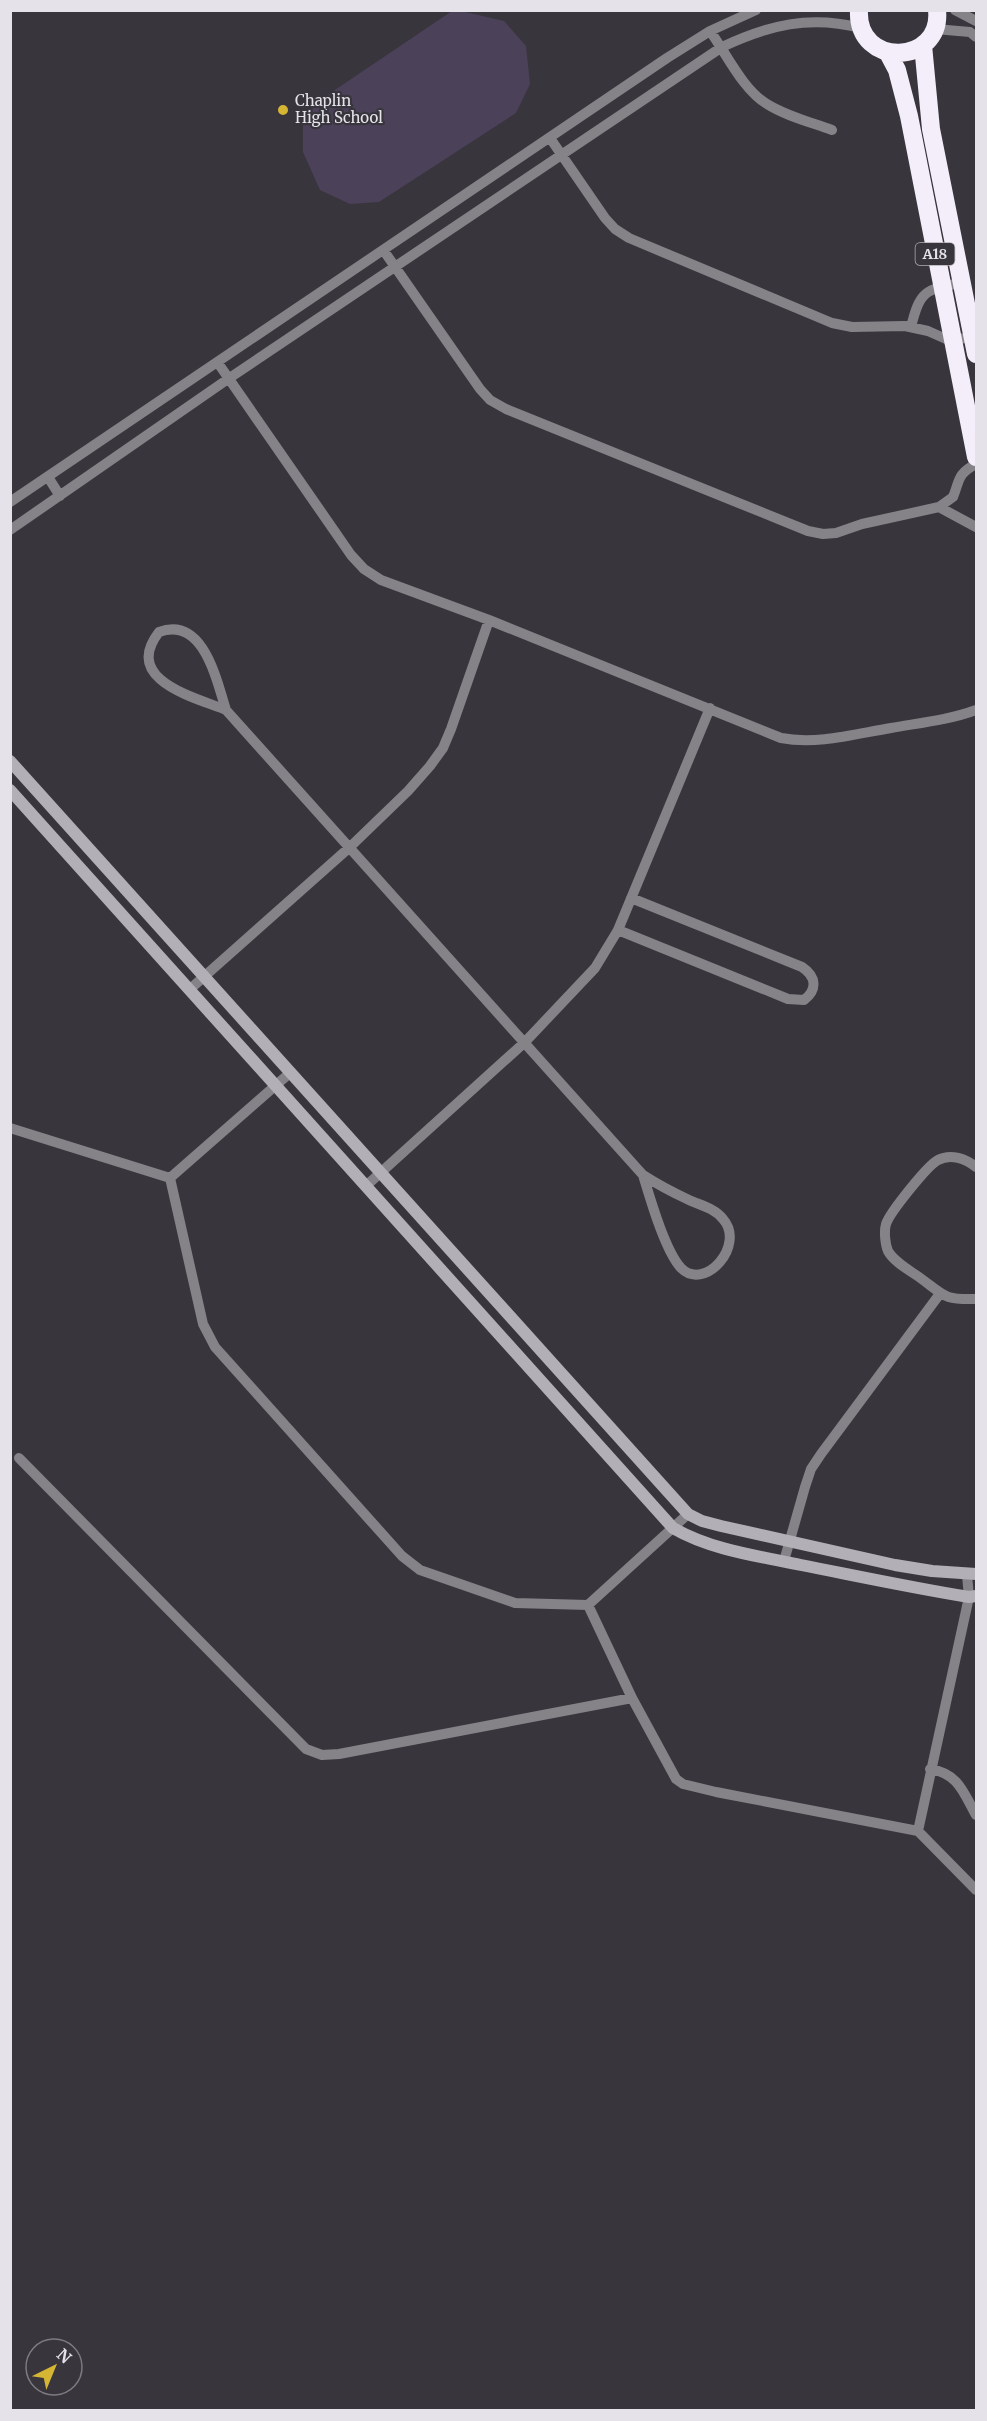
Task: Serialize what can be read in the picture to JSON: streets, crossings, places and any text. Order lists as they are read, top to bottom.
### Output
{
  "streets": {
    "highway": ["A18"]
  },
  "places": ["Chaplin High School"],
  "north": "top right"
}
